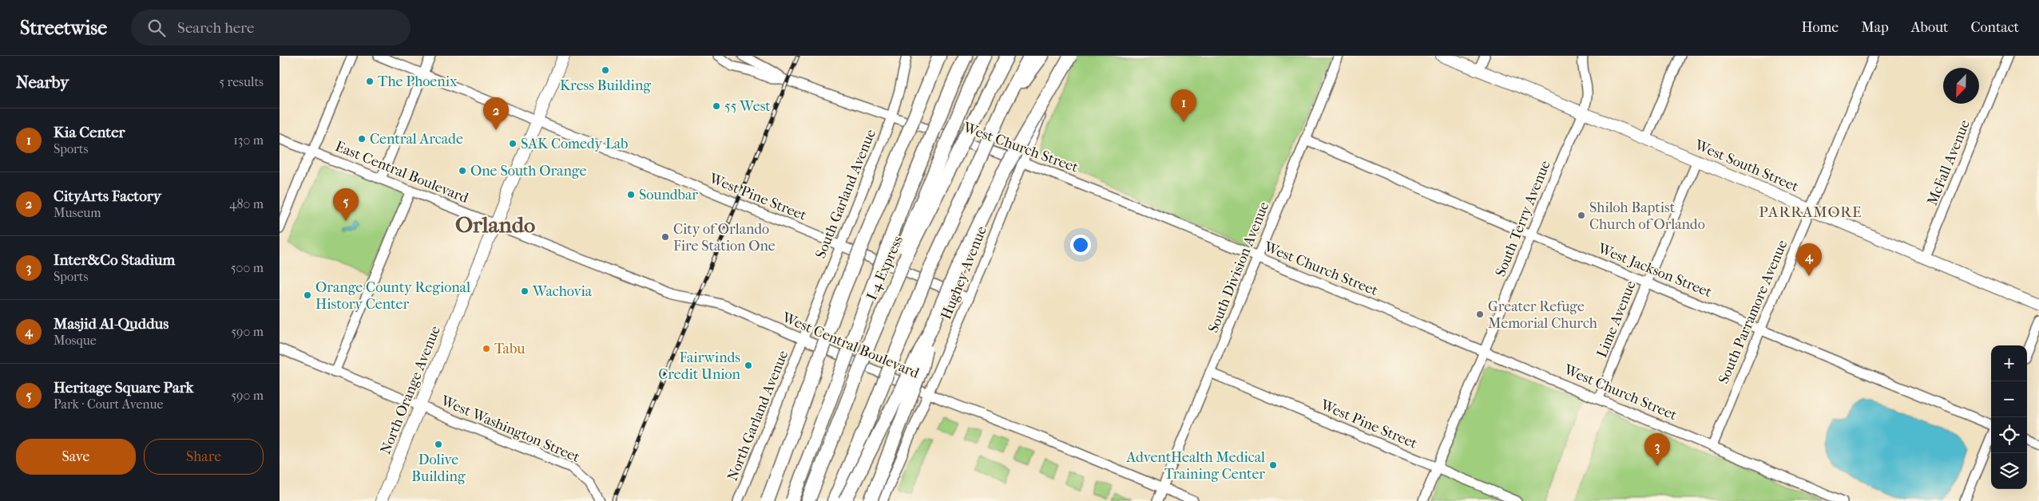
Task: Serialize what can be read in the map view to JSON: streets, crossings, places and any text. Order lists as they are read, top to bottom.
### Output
{
  "streets": {
    "highway": ["I-4 Express"],
    "main road": ["West South Street", "North Orange Avenue"],
    "street": [
      "West Church Street",
      "McFall Avenue",
      "East Central Boulevard",
      "South Garland Avenue",
      "West Pine Street",
      "South Terry Avenue",
      "South Division Avenue",
      "West Jackson Street",
      "Hughey Avenue",
      "South Parramore Avenue",
      "Lime Avenue",
      "West Central Boulevard",
      "North Garland Avenue",
      "West Washington Street"
    ]
  },
  "crossings": [
    ["West Church Street", "South Garland Avenue"],
    ["West Church Street", "South Terry Avenue"],
    ["West Church Street", "South Division Avenue"],
    ["West Church Street", "Hughey Avenue"],
    ["West Church Street", "South Parramore Avenue"],
    ["West Church Street", "Lime Avenue"],
    ["McFall Avenue", "West South Street"],
    ["West South Street", "South Terry Avenue"],
    ["West South Street", "South Parramore Avenue"],
    ["West South Street", "Lime Avenue"],
    ["East Central Boulevard", "West Central Boulevard"],
    ["East Central Boulevard", "North Orange Avenue"],
    ["South Garland Avenue", "West Pine Street"],
    ["South Garland Avenue", "West Central Boulevard"],
    ["South Garland Avenue", "North Garland Avenue"],
    ["West Pine Street", "South Terry Avenue"],
    ["West Pine Street", "South Division Avenue"],
    ["West Pine Street", "Hughey Avenue"],
    ["West Pine Street", "North Orange Avenue"],
    ["South Terry Avenue", "West Jackson Street"],
    ["South Division Avenue", "West Jackson Street"],
    ["South Division Avenue", "West Central Boulevard"],
    ["West Jackson Street", "South Parramore Avenue"],
    ["West Jackson Street", "Lime Avenue"],
    ["Hughey Avenue", "West Central Boulevard"],
    ["West Central Boulevard", "North Orange Avenue"],
    ["West Central Boulevard", "North Garland Avenue"],
    ["North Orange Avenue", "West Washington Street"]
  ],
  "districts": ["PARRAMORE", "Orlando"],
  "places": [
    "Kress Building",
    "The Phoenix",
    "55 West",
    "Central Arcade",
    "SAK Comedy Lab",
    "One South Orange",
    "Soundbar",
    "Shiloh Baptist Church of Orlando",
    "City of Orlando Fire Station One",
    "Wachovia",
    "Orange County Regional History Center",
    "Greater Refuge Memorial Church",
    "Tabu",
    "Fairwinds Credit Union",
    "Dolive Building",
    "AdventHealth Medical Training Center"
  ],
  "north": "bottom left",
  "page": {
    "header": "Streetwise",
    "search": "Search here",
    "nav": [
      "Home",
      "Map",
      "About",
      "Contact"
    ],
    "heading": ["Nearby", "5 results"],
    "pins": [
      "1",
      "2",
      "5",
      "4",
      "3"
    ],
    "list": [
      {
        "mark": "1",
        "name": "Kia Center",
        "note": "Sports",
        "value": "130 m"
      },
      {
        "mark": "2",
        "name": "CityArts Factory",
        "note": "Museum",
        "value": "480 m"
      },
      {
        "mark": "3",
        "name": "Inter&Co Stadium",
        "note": "Sports",
        "value": "500 m"
      },
      {
        "mark": "4",
        "name": "Masjid Al-Quddus",
        "note": "Mosque",
        "value": "590 m"
      },
      {
        "mark": "5",
        "name": "Heritage Square Park",
        "note": "Park · Court Avenue",
        "value": "590 m"
      }
    ],
    "map_buttons": ["+", "−"],
    "buttons": ["Save", "Share"]
  }
}
